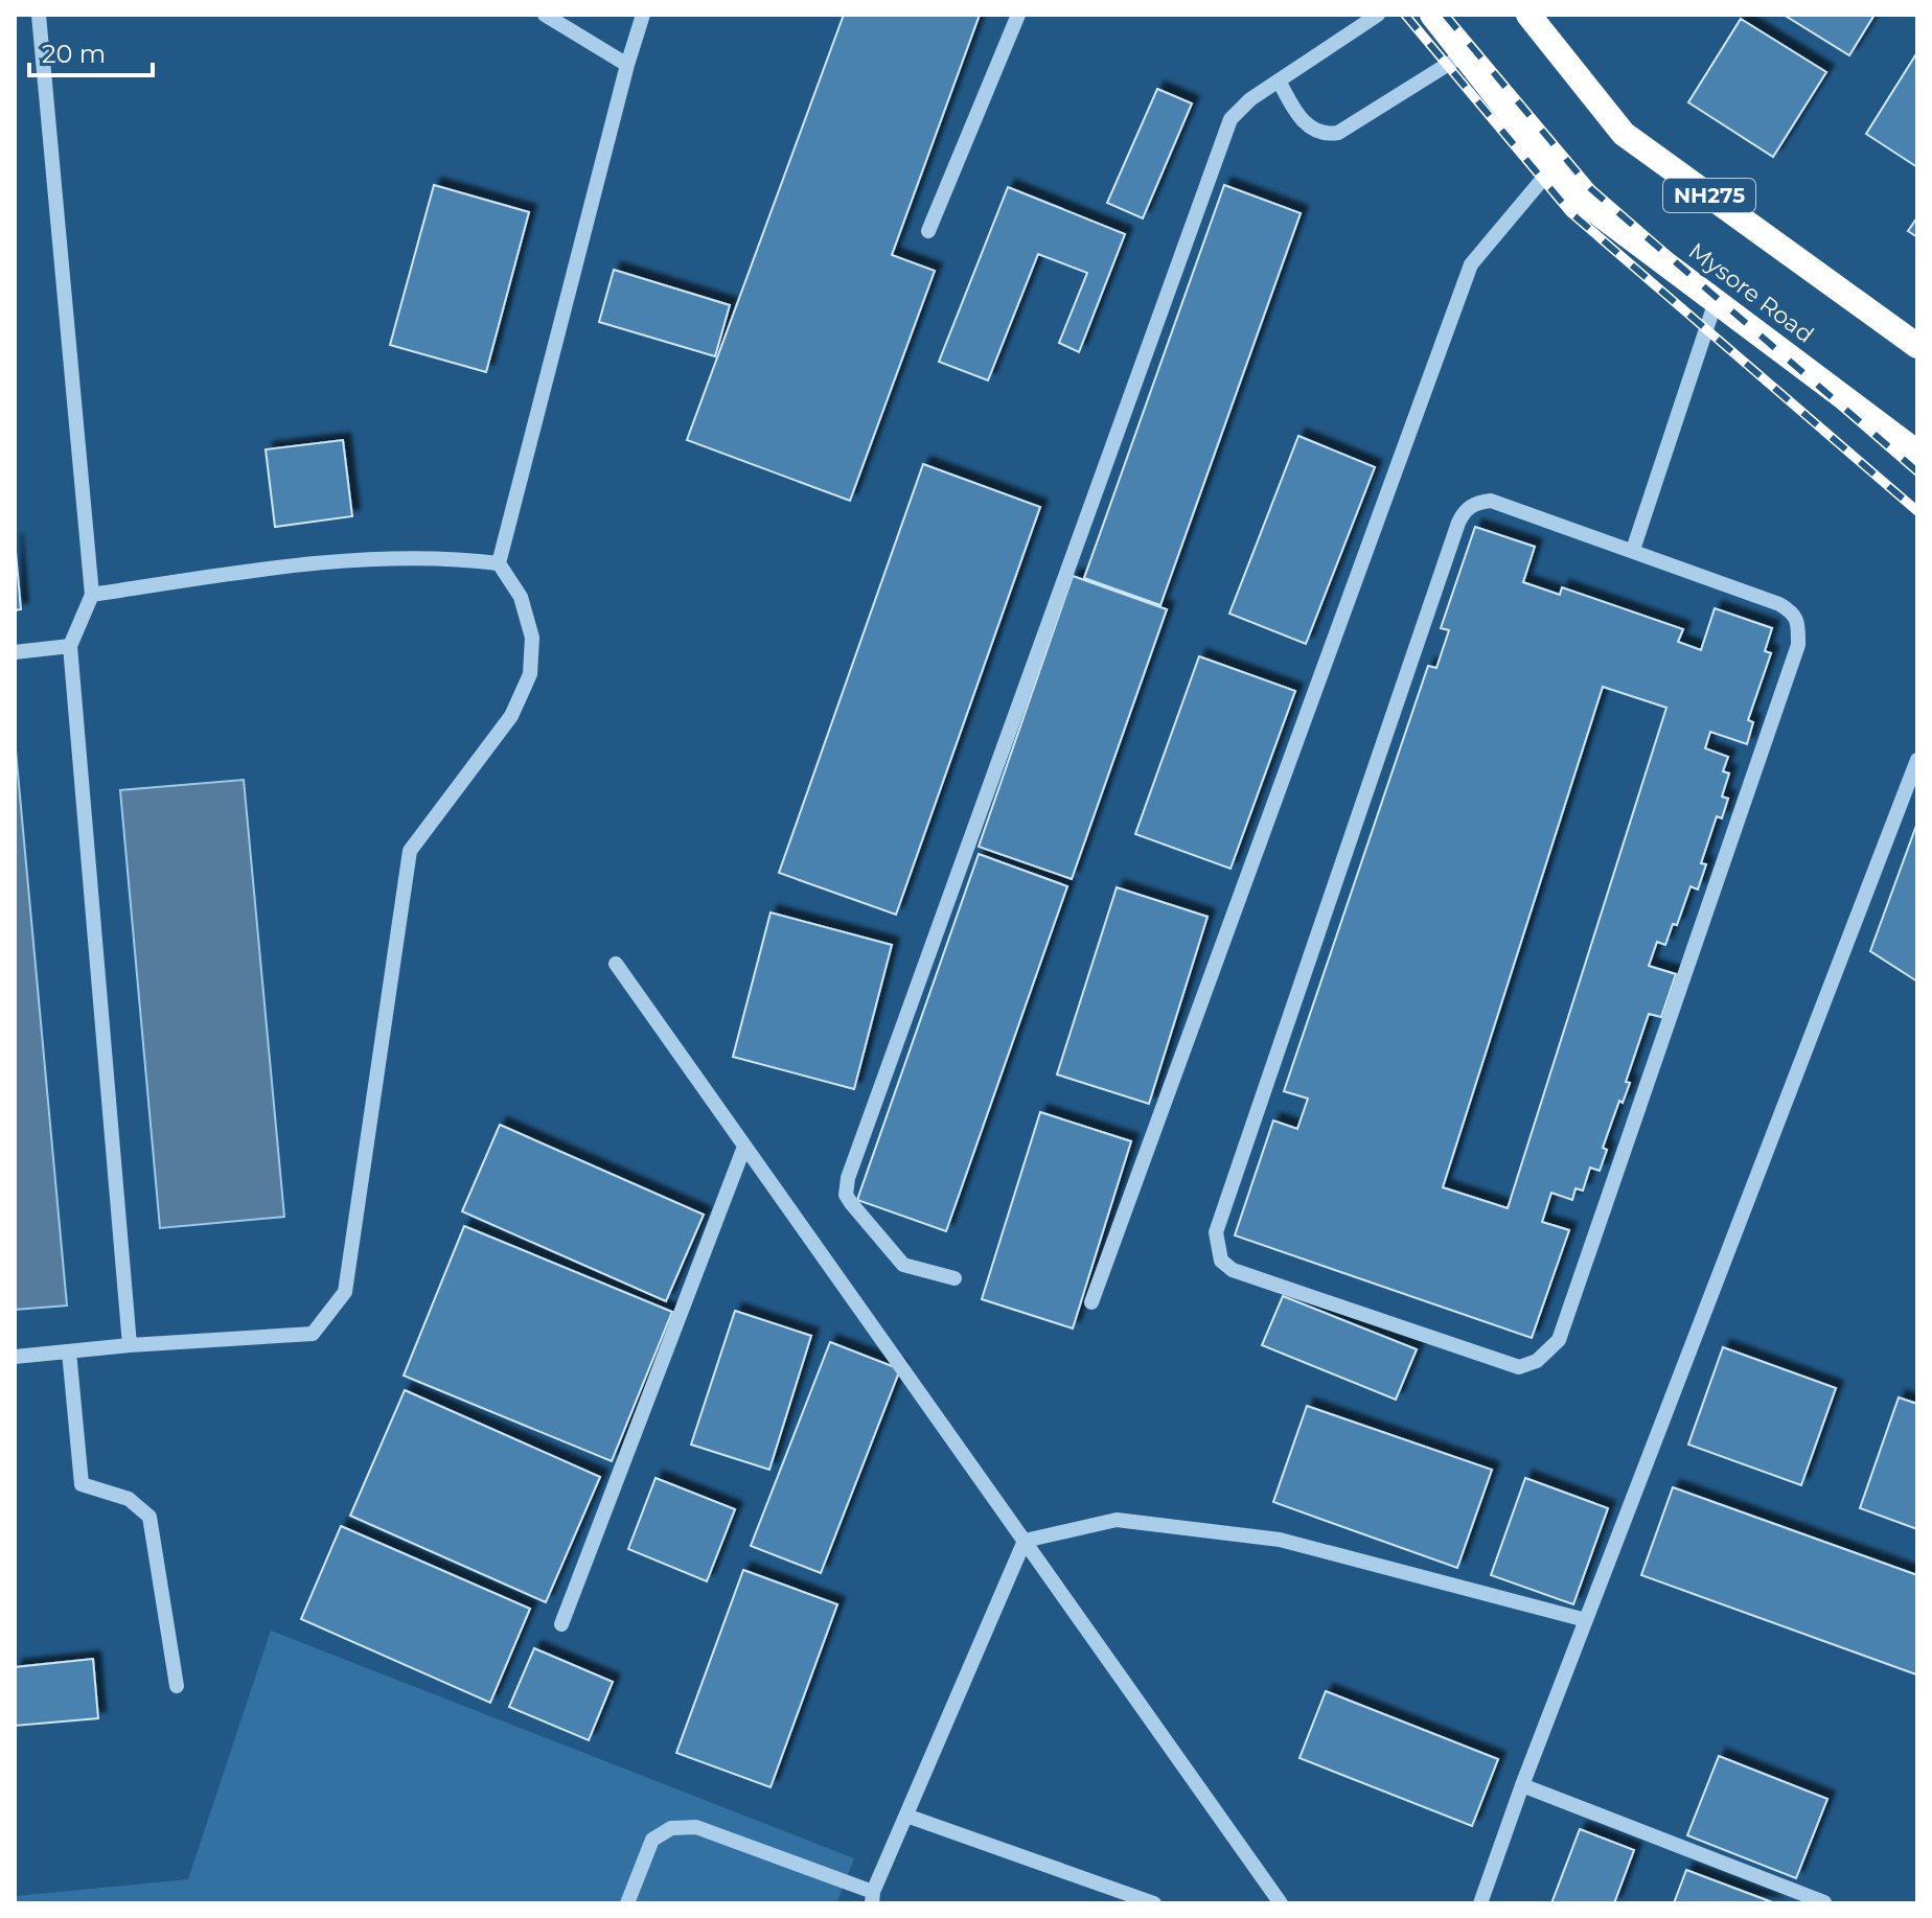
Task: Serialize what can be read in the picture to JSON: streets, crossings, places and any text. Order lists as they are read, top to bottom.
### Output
{
  "streets": {
    "highway": ["NH275", "Mysore Road"]
  },
  "scale_bar": "20 m"
}
